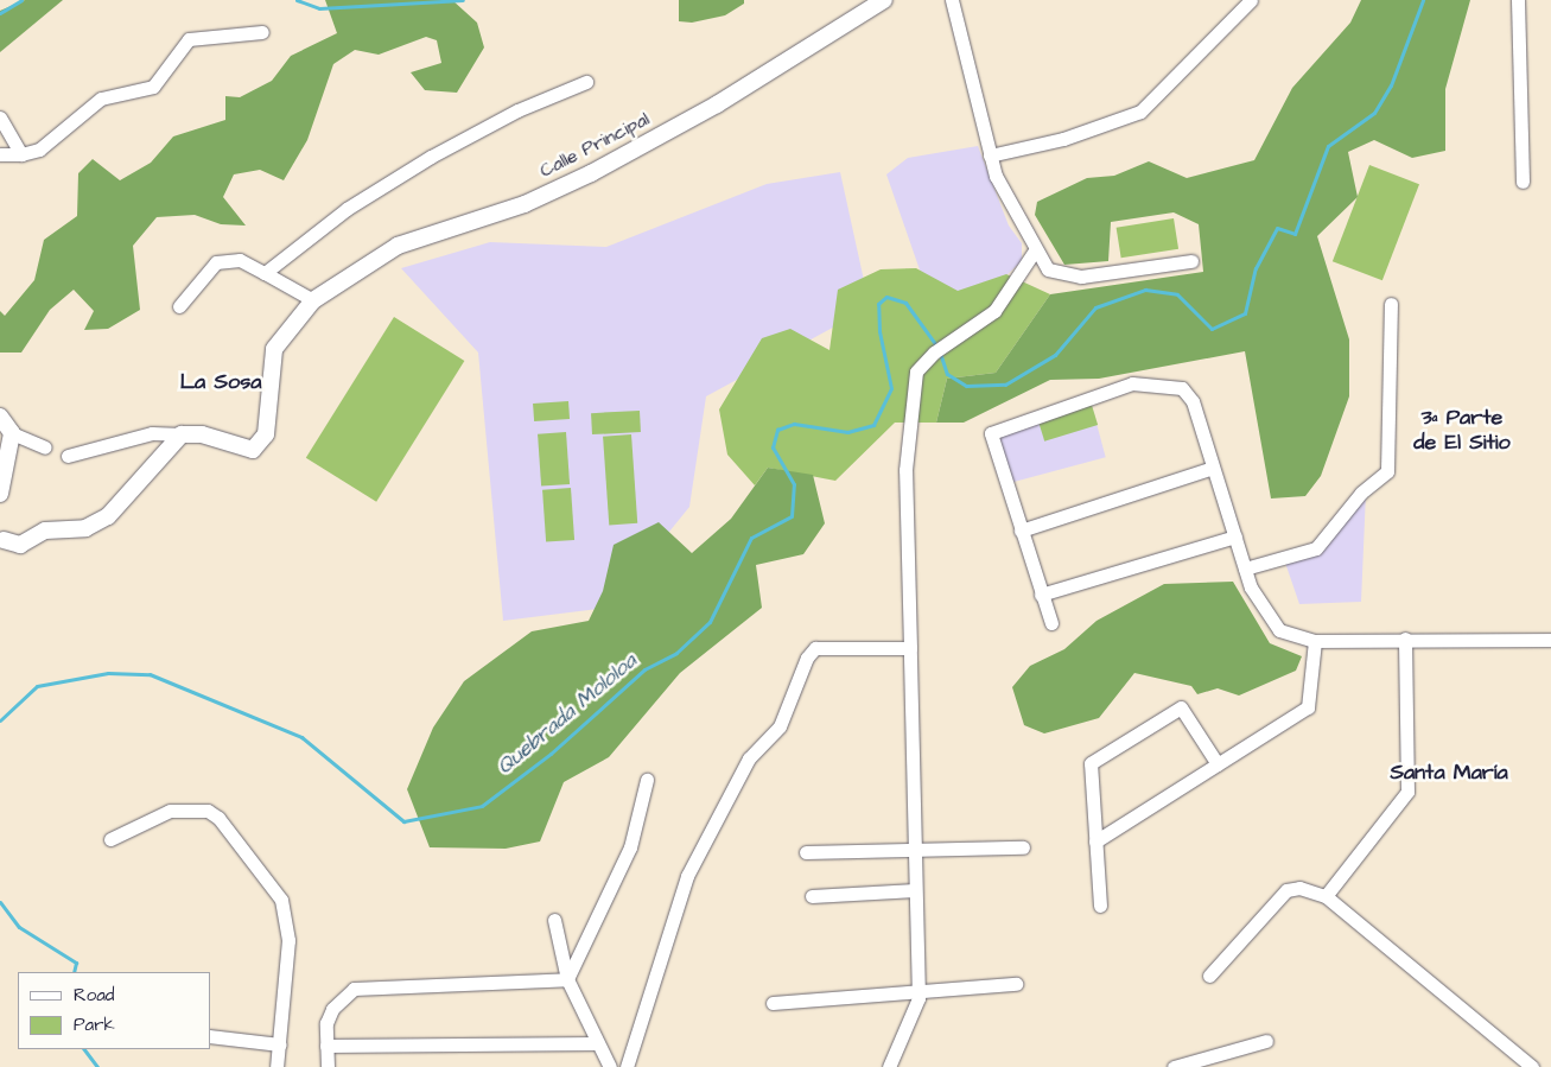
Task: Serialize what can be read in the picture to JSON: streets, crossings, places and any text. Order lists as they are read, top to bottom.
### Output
{
  "streets": {
    "street": ["Calle Principal"]
  },
  "districts": ["La Sosa", "3ª Parte de El Sitio", "Santa María"],
  "water": ["Quebrada Mololoa"],
  "legend": ["Road", "Park"]
}
